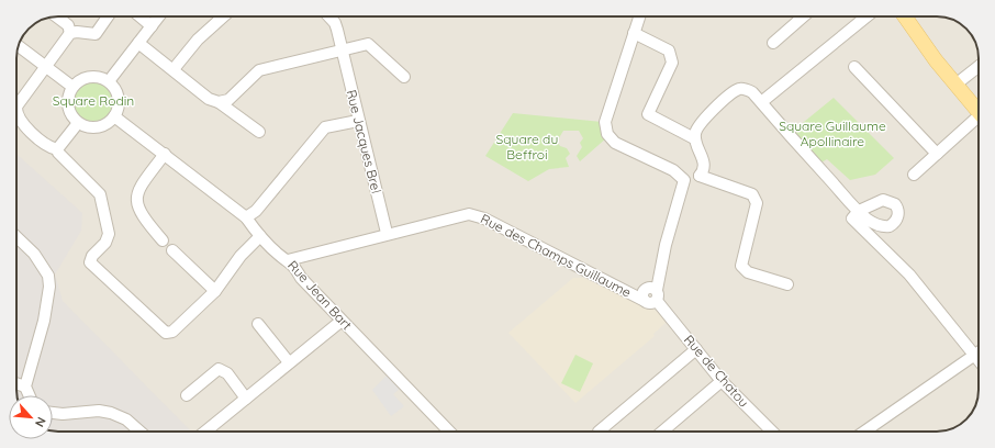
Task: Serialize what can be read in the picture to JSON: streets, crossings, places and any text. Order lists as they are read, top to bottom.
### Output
{
  "streets": {
    "street": [
      "Rue Jacques Brel",
      "Rue des Champs Guillaume",
      "Rue Jean Bart",
      "Rue de Chatou"
    ]
  },
  "crossings": [
    ["Rue Jacques Brel", "Rue des Champs Guillaume"],
    ["Rue des Champs Guillaume", "Rue Jean Bart"],
    ["Rue des Champs Guillaume", "Rue de Chatou"]
  ],
  "parks": ["Square Rodin", "Square Guillaume Apollinaire", "Square du Beffroi"],
  "north": "bottom right"
}
